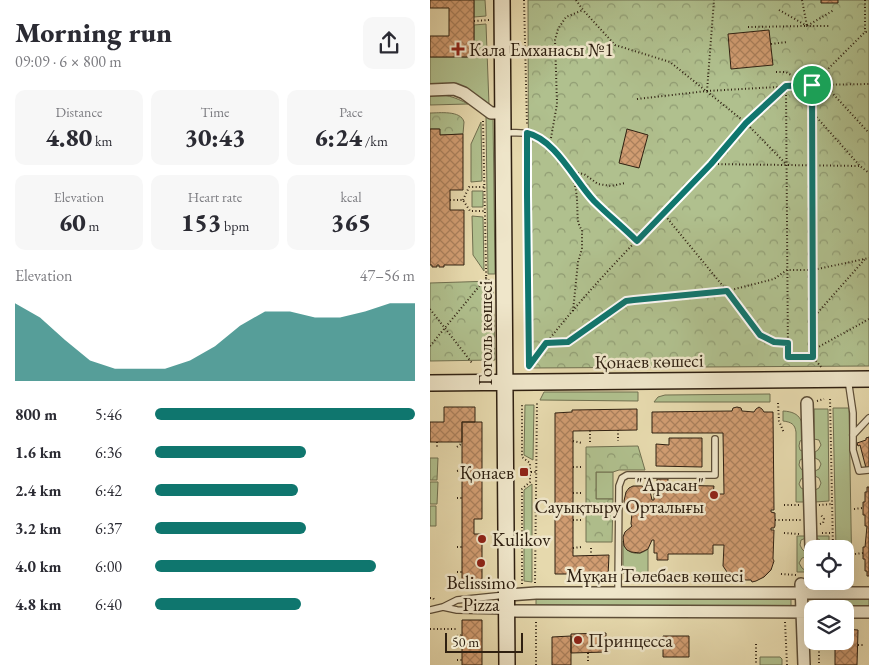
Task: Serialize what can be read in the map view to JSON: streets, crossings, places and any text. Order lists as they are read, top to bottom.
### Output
{
  "streets": {
    "street": ["Гоголь көшесі", "Қонаев көшесі", "Мұқан Төлебаев көшесі"]
  },
  "crossings": [
    ["Гоголь көшесі", "Қонаев көшесі"],
    ["Гоголь көшесі", "Мұқан Төлебаев көшесі"]
  ],
  "places": {
    "health": ["Кала Eмханасы №1"],
    "transit": ["Қонаев"],
    "other": [
      "\"Арасан\" Сауықтыру Орталығы",
      "Kulikov",
      "Belissimo Pizza",
      "Принцесса"
    ]
  },
  "scale_bar": "50 m",
  "page": {
    "heading": ["Morning run", "09:09 · 6 × 800 m"],
    "stats": [
      ["Distance", "4.80 km"],
      ["Time", "30:43"],
      ["Pace", "6:24 /km"],
      ["Elevation", "60 m"],
      ["Heart rate", "153 bpm"],
      ["kcal", "365"]
    ],
    "chart": ["Elevation", "47–56 m"],
    "list": [
      {
        "name": "800 m",
        "note": "5:46"
      },
      {
        "name": "1.6 km",
        "note": "6:36"
      },
      {
        "name": "2.4 km",
        "note": "6:42"
      },
      {
        "name": "3.2 km",
        "note": "6:37"
      },
      {
        "name": "4.0 km",
        "note": "6:00"
      },
      {
        "name": "4.8 km",
        "note": "6:40"
      }
    ],
    "scale": "50 m"
  }
}
